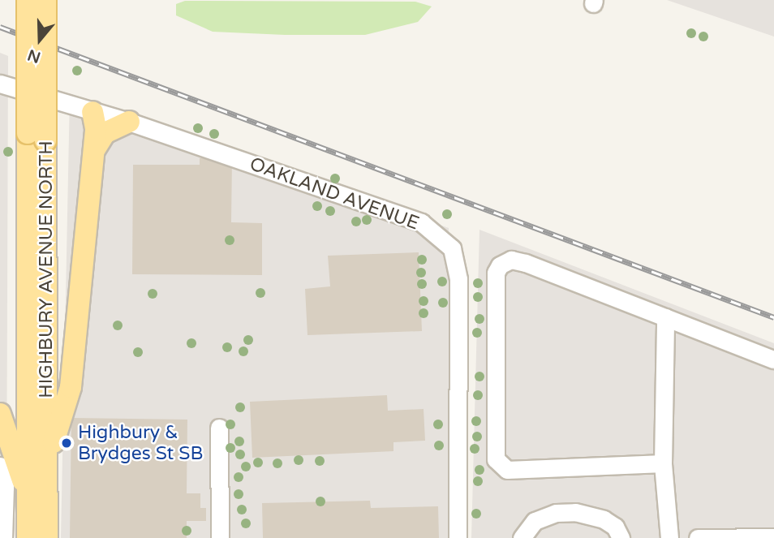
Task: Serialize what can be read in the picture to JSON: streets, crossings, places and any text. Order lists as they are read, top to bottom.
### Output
{
  "streets": {
    "main road": ["HIGHBURY AVENUE NORTH"],
    "street": ["OAKLAND AVENUE"]
  },
  "places": ["Highbury & Brydges St SB"],
  "north": "bottom"
}
